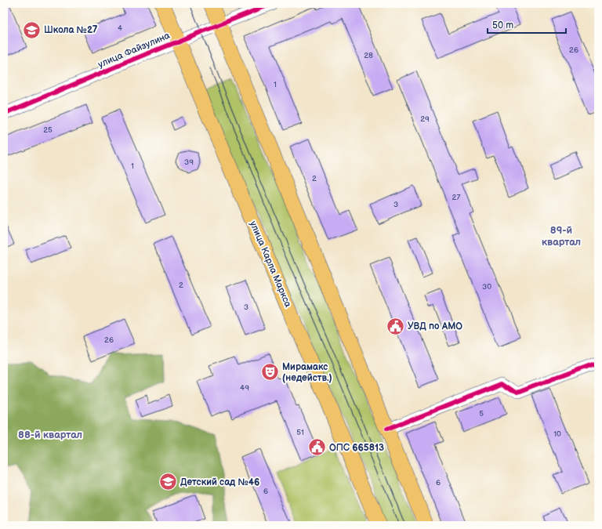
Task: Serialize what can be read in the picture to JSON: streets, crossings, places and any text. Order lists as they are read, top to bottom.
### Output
{
  "streets": {
    "main road": ["улица Карла Маркса"],
    "street": ["улица Файзулина"]
  },
  "crossings": [
    ["улица Файзулина", "улица Карла Маркса"]
  ],
  "districts": ["89-й квартал", "88-й квартал"],
  "places": {
    "school or university": ["Школа №27", "Детский сад №46"],
    "public building": ["УВД по АМО", "ОПС 665813"],
    "theatre": ["Мирамакс (недейств.)"]
  },
  "house_numbers": [
    "4",
    "26",
    "28",
    "1",
    "29",
    "25",
    "39",
    "1",
    "2",
    "27",
    "3",
    "2",
    "30",
    "3",
    "26",
    "49",
    "5",
    "51",
    "10",
    "6",
    "6"
  ],
  "scale_bar": "50 m"
}
